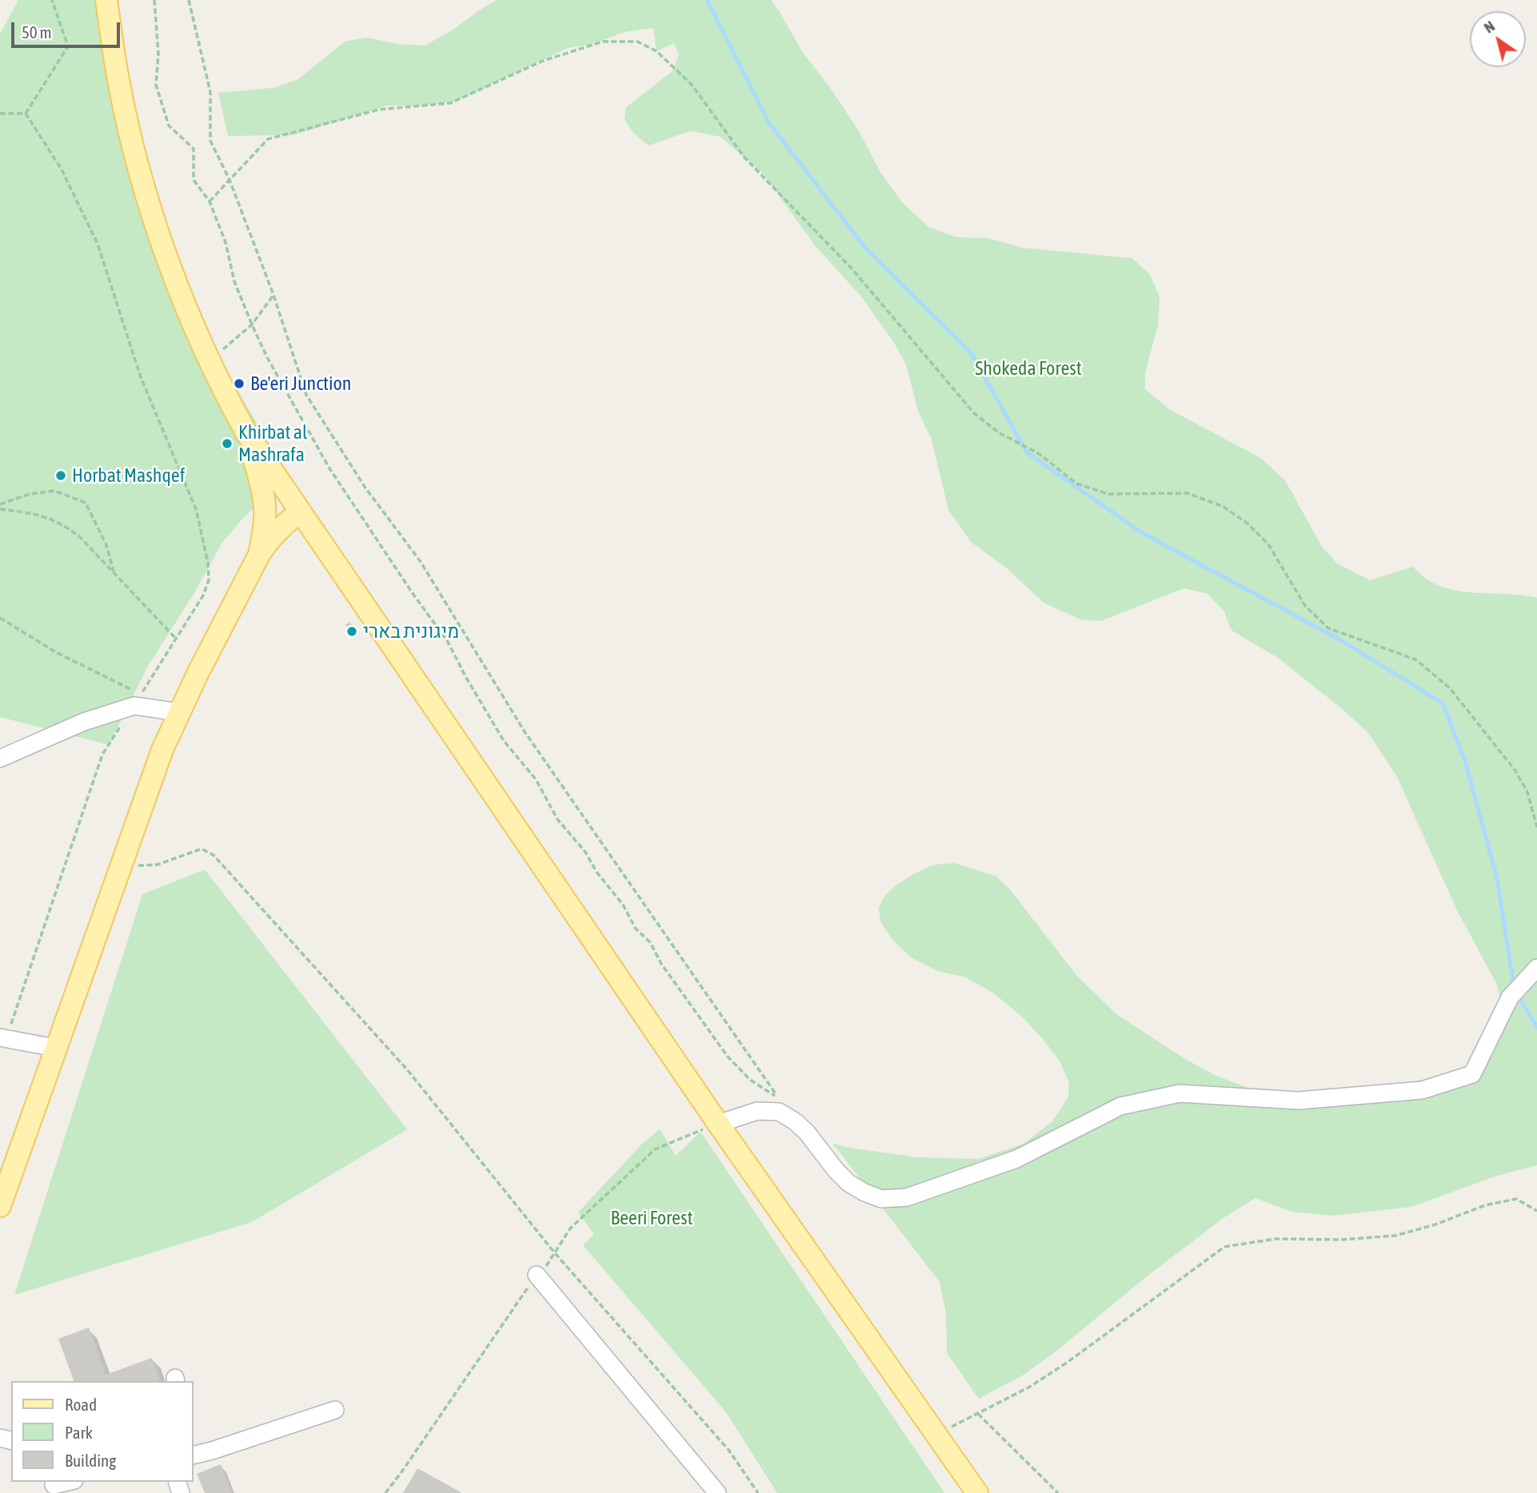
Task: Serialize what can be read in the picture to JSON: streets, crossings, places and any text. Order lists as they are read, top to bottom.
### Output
{
  "parks": ["Shokeda Forest", "Beeri Forest"],
  "places": [
    "Be'eri Junction",
    "Khirbat al Mashrafa",
    "Horbat Mashqef",
    "מיגונית בארי"
  ],
  "legend": ["Road", "Park", "Building"],
  "scale_bar": "50 m",
  "north": "top left"
}
